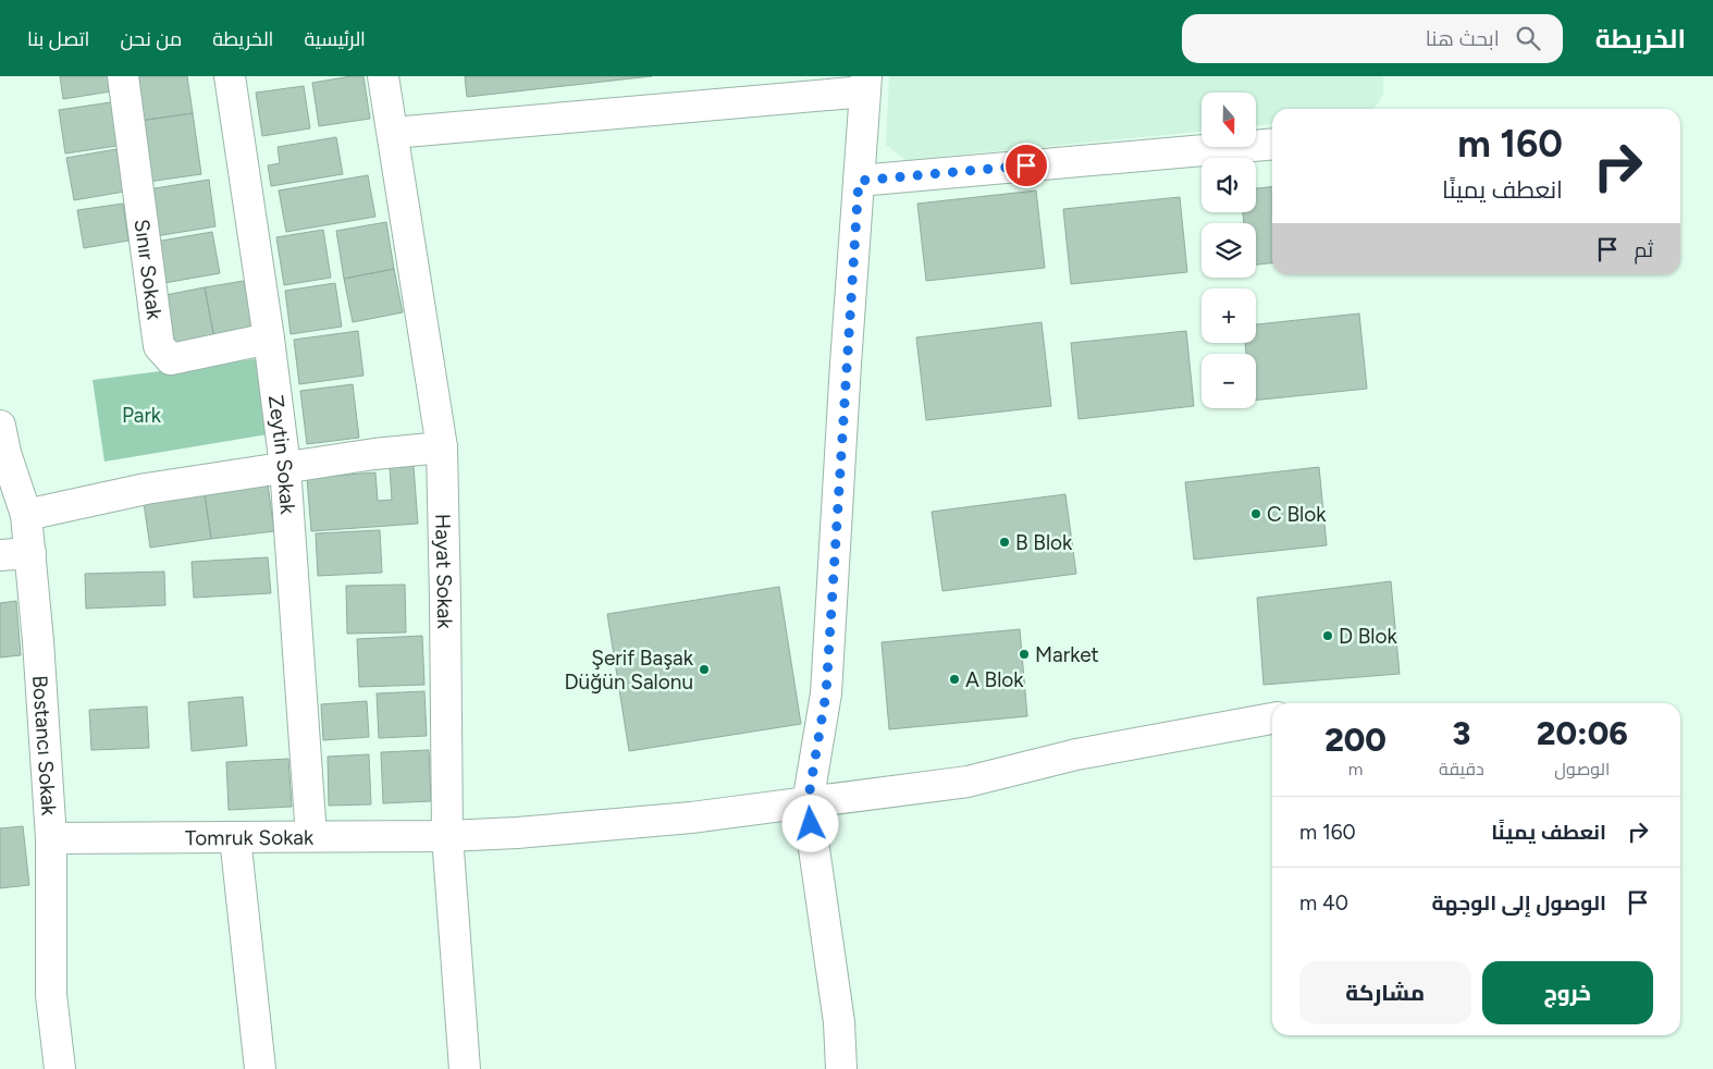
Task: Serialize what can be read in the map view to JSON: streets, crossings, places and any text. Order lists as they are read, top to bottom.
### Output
{
  "streets": {
    "street": [
      "Sınır Sokak",
      "Zeytin Sokak",
      "Hayat Sokak",
      "Bostancı Sokak",
      "Tomruk Sokak"
    ]
  },
  "crossings": [
    ["Sınır Sokak", "Zeytin Sokak"],
    ["Zeytin Sokak", "Tomruk Sokak"],
    ["Hayat Sokak", "Tomruk Sokak"],
    ["Bostancı Sokak", "Tomruk Sokak"]
  ],
  "parks": ["Park"],
  "places": [
    "C Blok",
    "B Blok",
    "D Blok",
    "Market",
    "Şerif Başak Düğün Salonu",
    "A Blok"
  ],
  "north": "bottom",
  "page": {
    "header": "الخريطة",
    "search": "ابحث هنا",
    "nav": [
      "الرئيسية",
      "الخريطة",
      "من نحن",
      "اتصل بنا"
    ],
    "map_buttons": ["+", "−"],
    "turn": ["160 m", "انعطف يمينًا"],
    "then": "ثم",
    "eta": [
      "20:06",
      "الوصول",
      "3",
      "دقيقة",
      "200",
      "m"
    ],
    "list": [
      {
        "name": "انعطف يمينًا",
        "value": "160 m"
      },
      {
        "name": "الوصول إلى الوجهة",
        "value": "40 m"
      }
    ],
    "buttons": ["خروج", "مشاركة"]
  }
}
